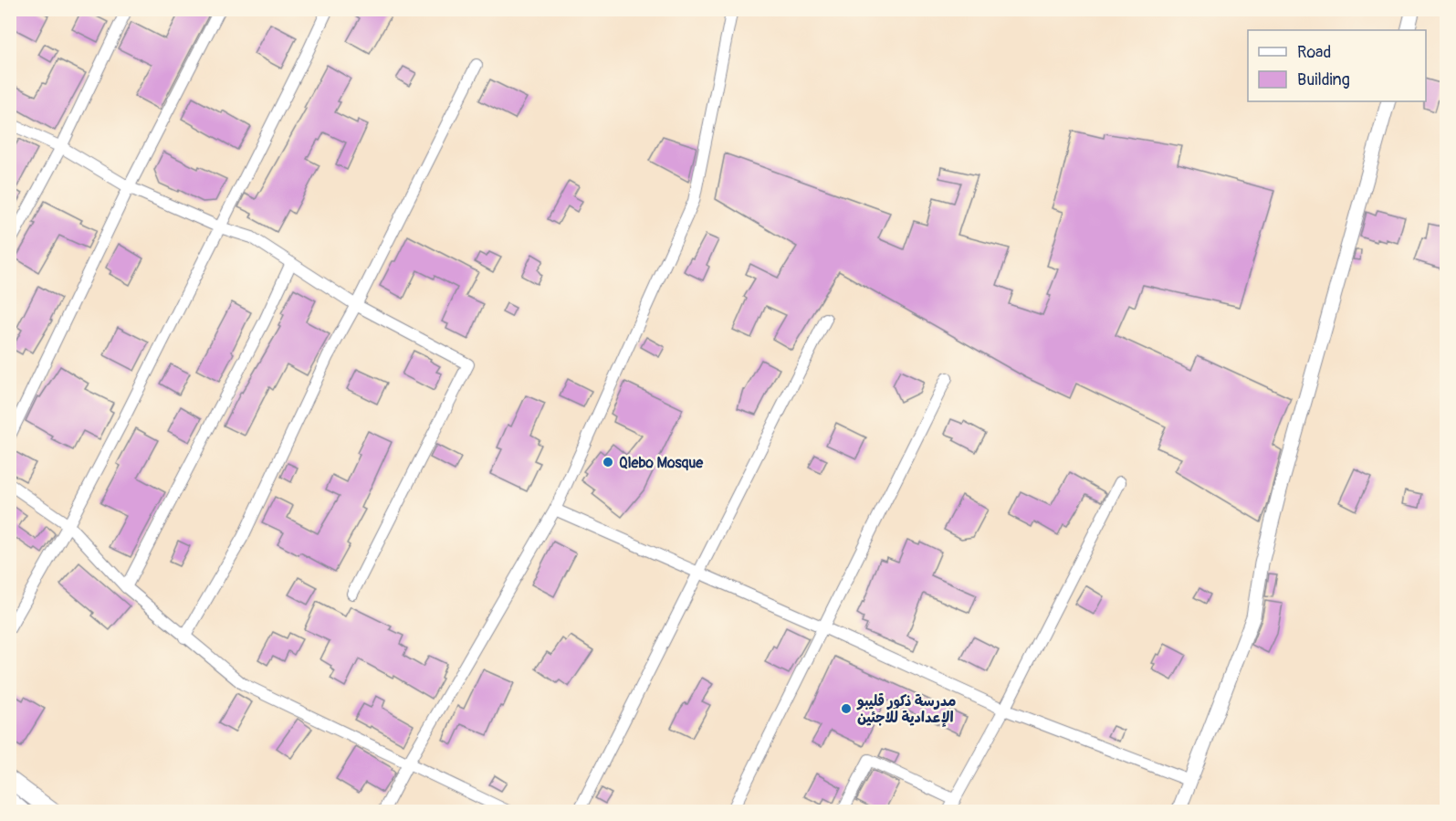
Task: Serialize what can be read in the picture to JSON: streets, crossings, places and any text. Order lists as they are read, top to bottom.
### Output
{
  "places": ["Qlebo Mosque", "مدرسة ذكور قليبو الإعدادية للاجئين"],
  "legend": ["Road", "Building"]
}
